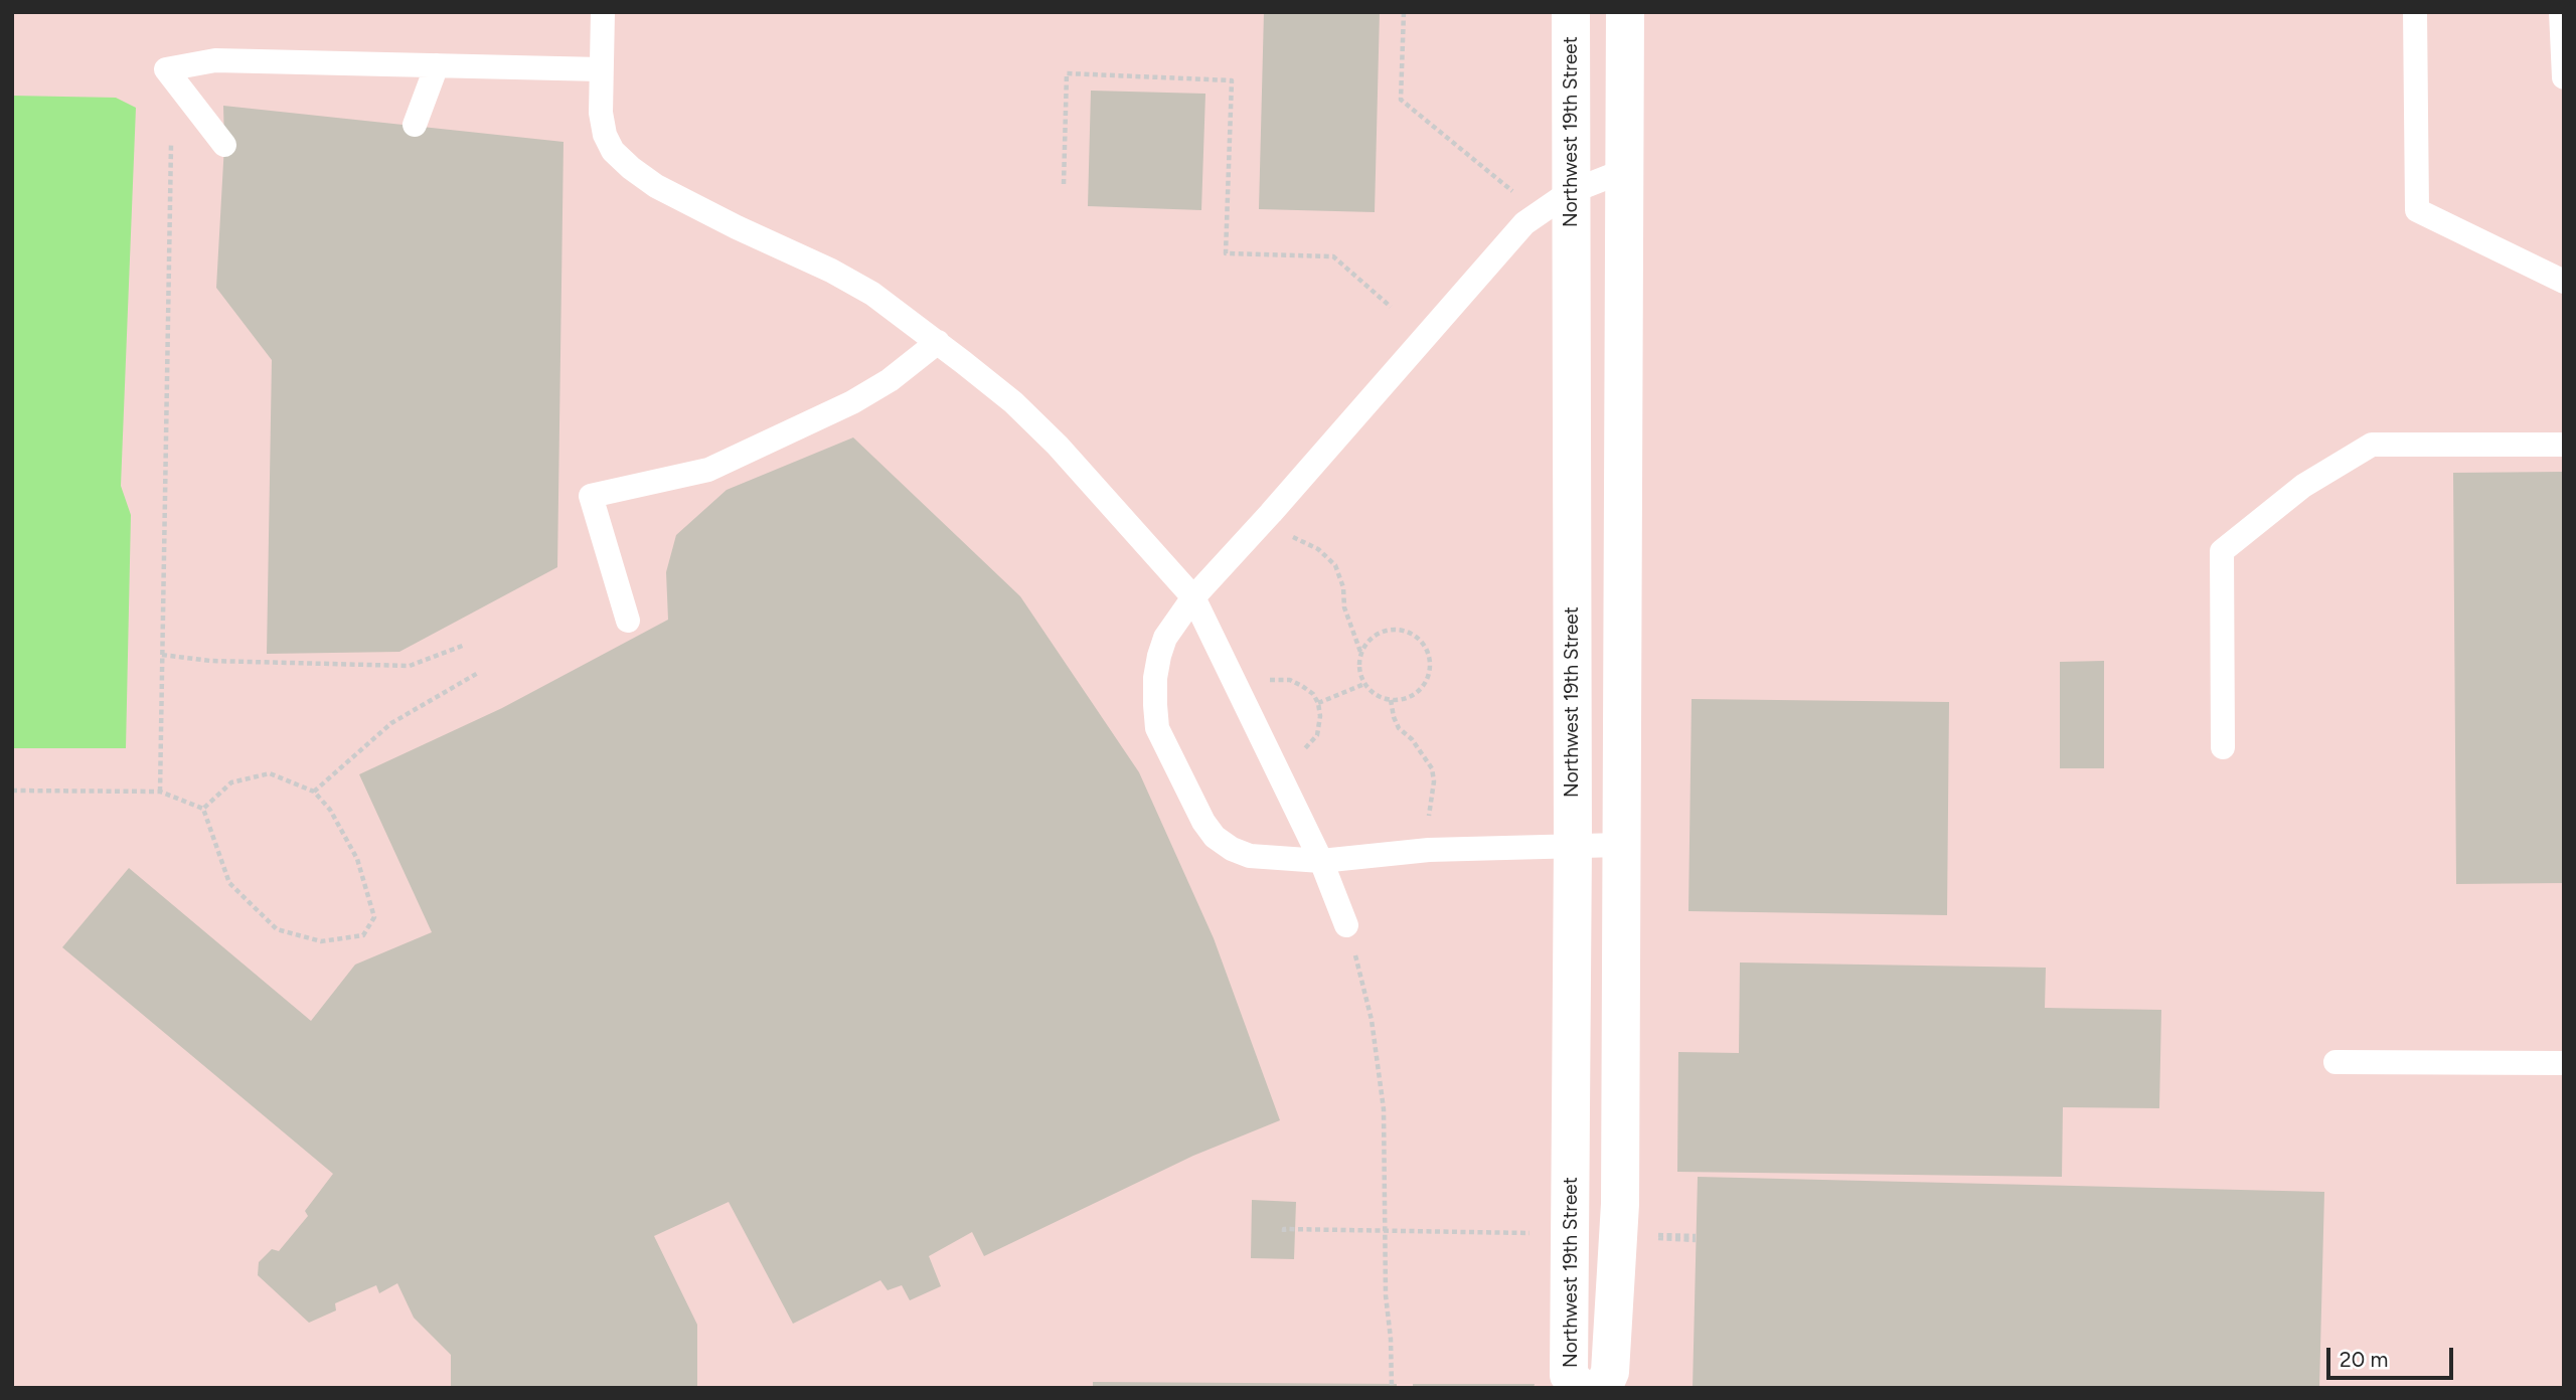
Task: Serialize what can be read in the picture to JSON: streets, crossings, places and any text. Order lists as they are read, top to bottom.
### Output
{
  "streets": {
    "street": ["Northwest 19th Street"]
  },
  "scale_bar": "20 m"
}
